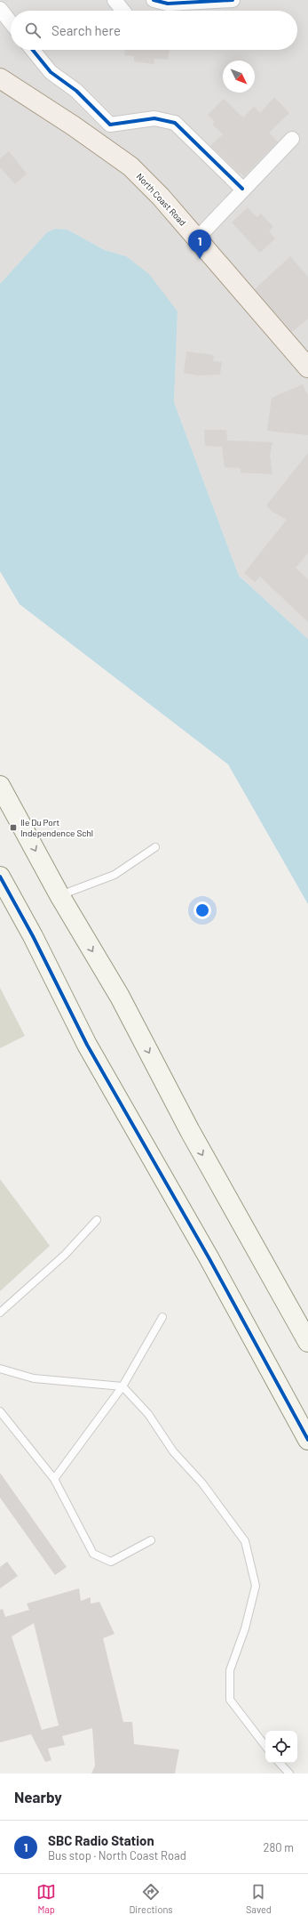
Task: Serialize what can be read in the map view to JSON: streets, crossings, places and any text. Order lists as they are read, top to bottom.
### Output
{
  "streets": {
    "main road": ["North Coast Road"]
  },
  "places": {
    "transit": ["Ile Du Port Independence Schl"]
  },
  "north": "bottom right",
  "page": {
    "search": "Search here",
    "pins": "1",
    "heading": "Nearby",
    "list": [
      {
        "mark": "1",
        "name": "SBC Radio Station",
        "note": "Bus stop · North Coast Road",
        "value": "280 m"
      }
    ],
    "nav": ["Map", "Directions", "Saved"]
  }
}
